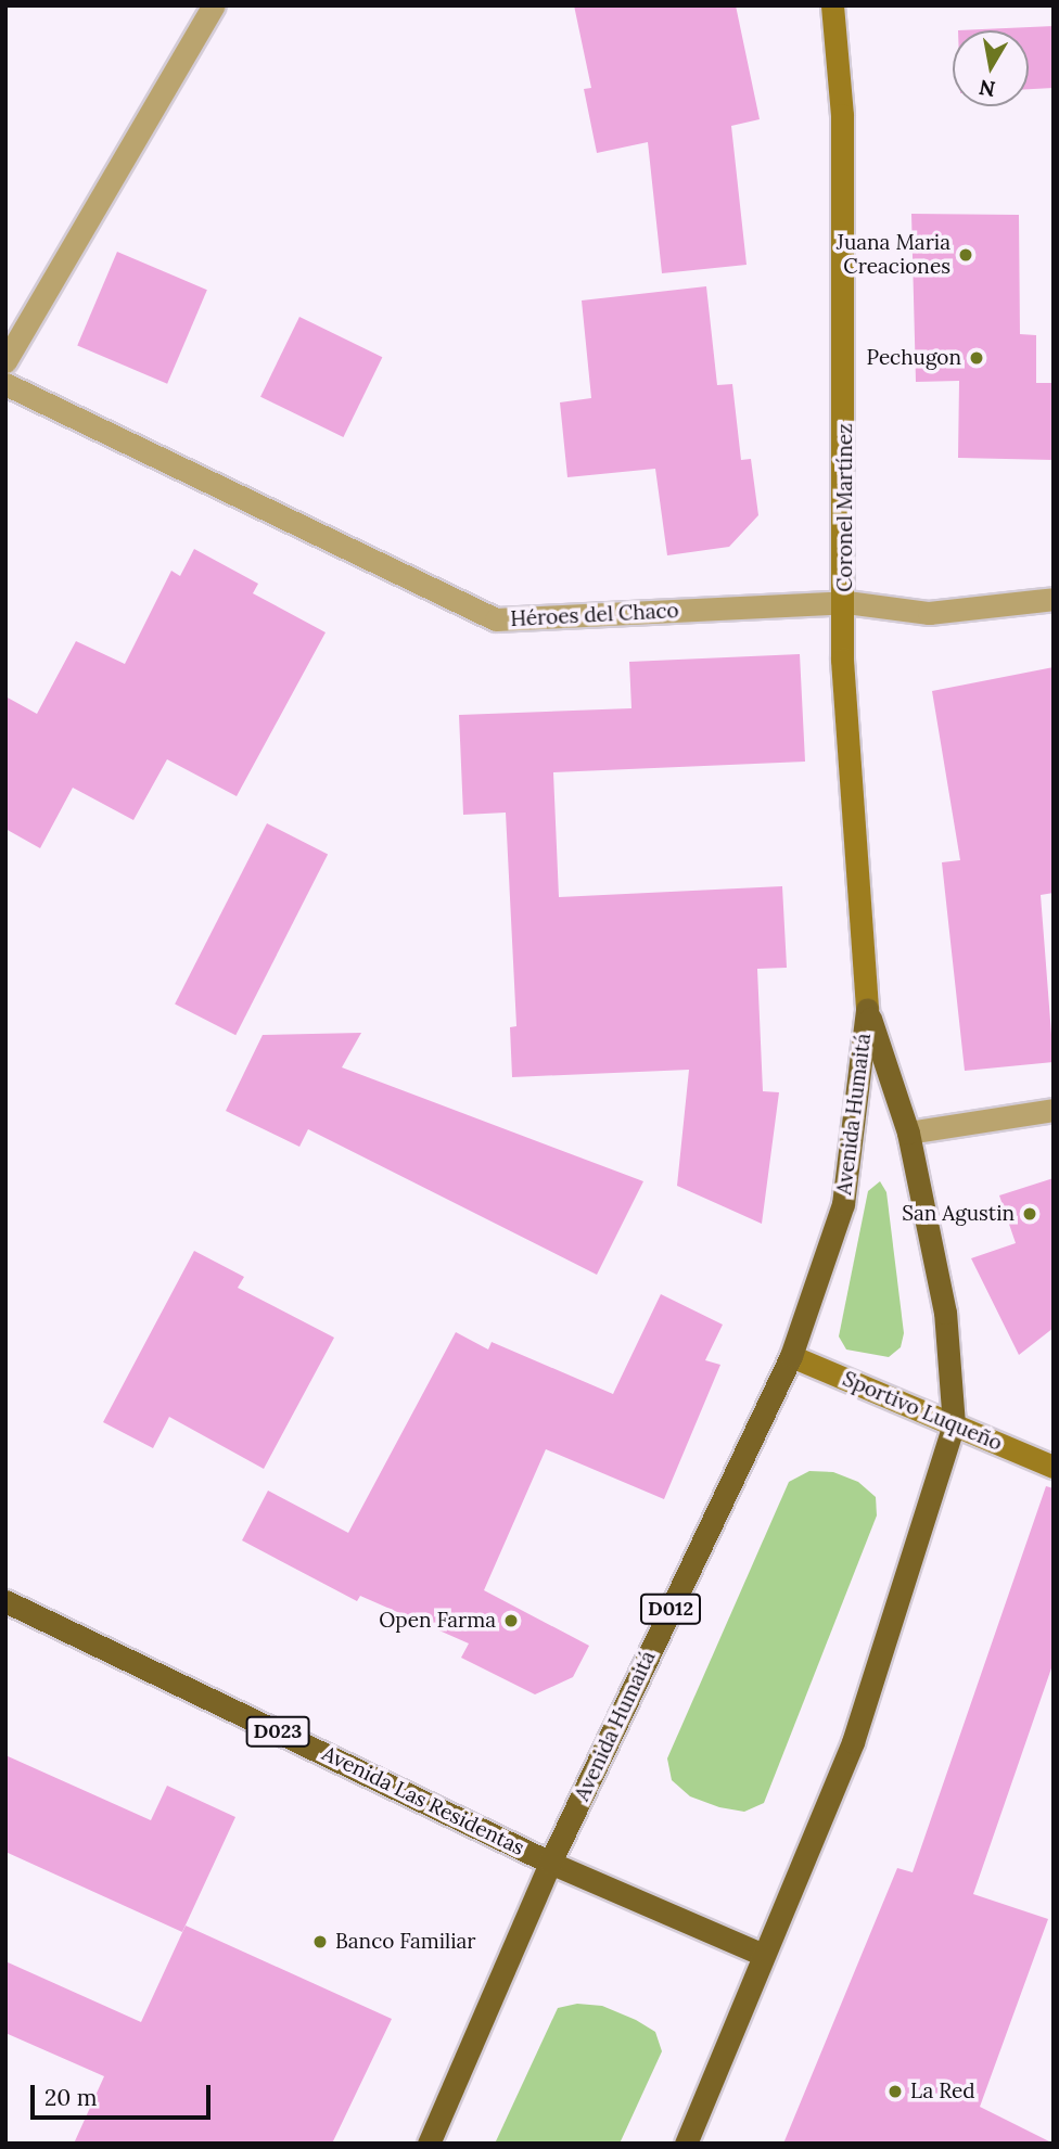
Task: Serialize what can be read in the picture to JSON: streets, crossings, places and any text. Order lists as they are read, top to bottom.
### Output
{
  "streets": {
    "main road": [
      "Coronel Martínez",
      "Avenida Humaitá",
      "Sportivo Luqueño",
      "D012",
      "D023",
      "Avenida Las Residentas"
    ],
    "street": ["Héroes del Chaco"]
  },
  "crossings": [
    ["Coronel Martínez", "Héroes del Chaco"],
    ["Coronel Martínez", "Avenida Humaitá"],
    ["Avenida Humaitá", "Sportivo Luqueño"],
    ["Avenida Humaitá", "Avenida Las Residentas"]
  ],
  "places": [
    "Juana Maria Creaciones",
    "Pechugon",
    "San Agustin",
    "Open Farma",
    "Banco Familiar",
    "La Red"
  ],
  "scale_bar": "20 m",
  "north": "bottom"
}
